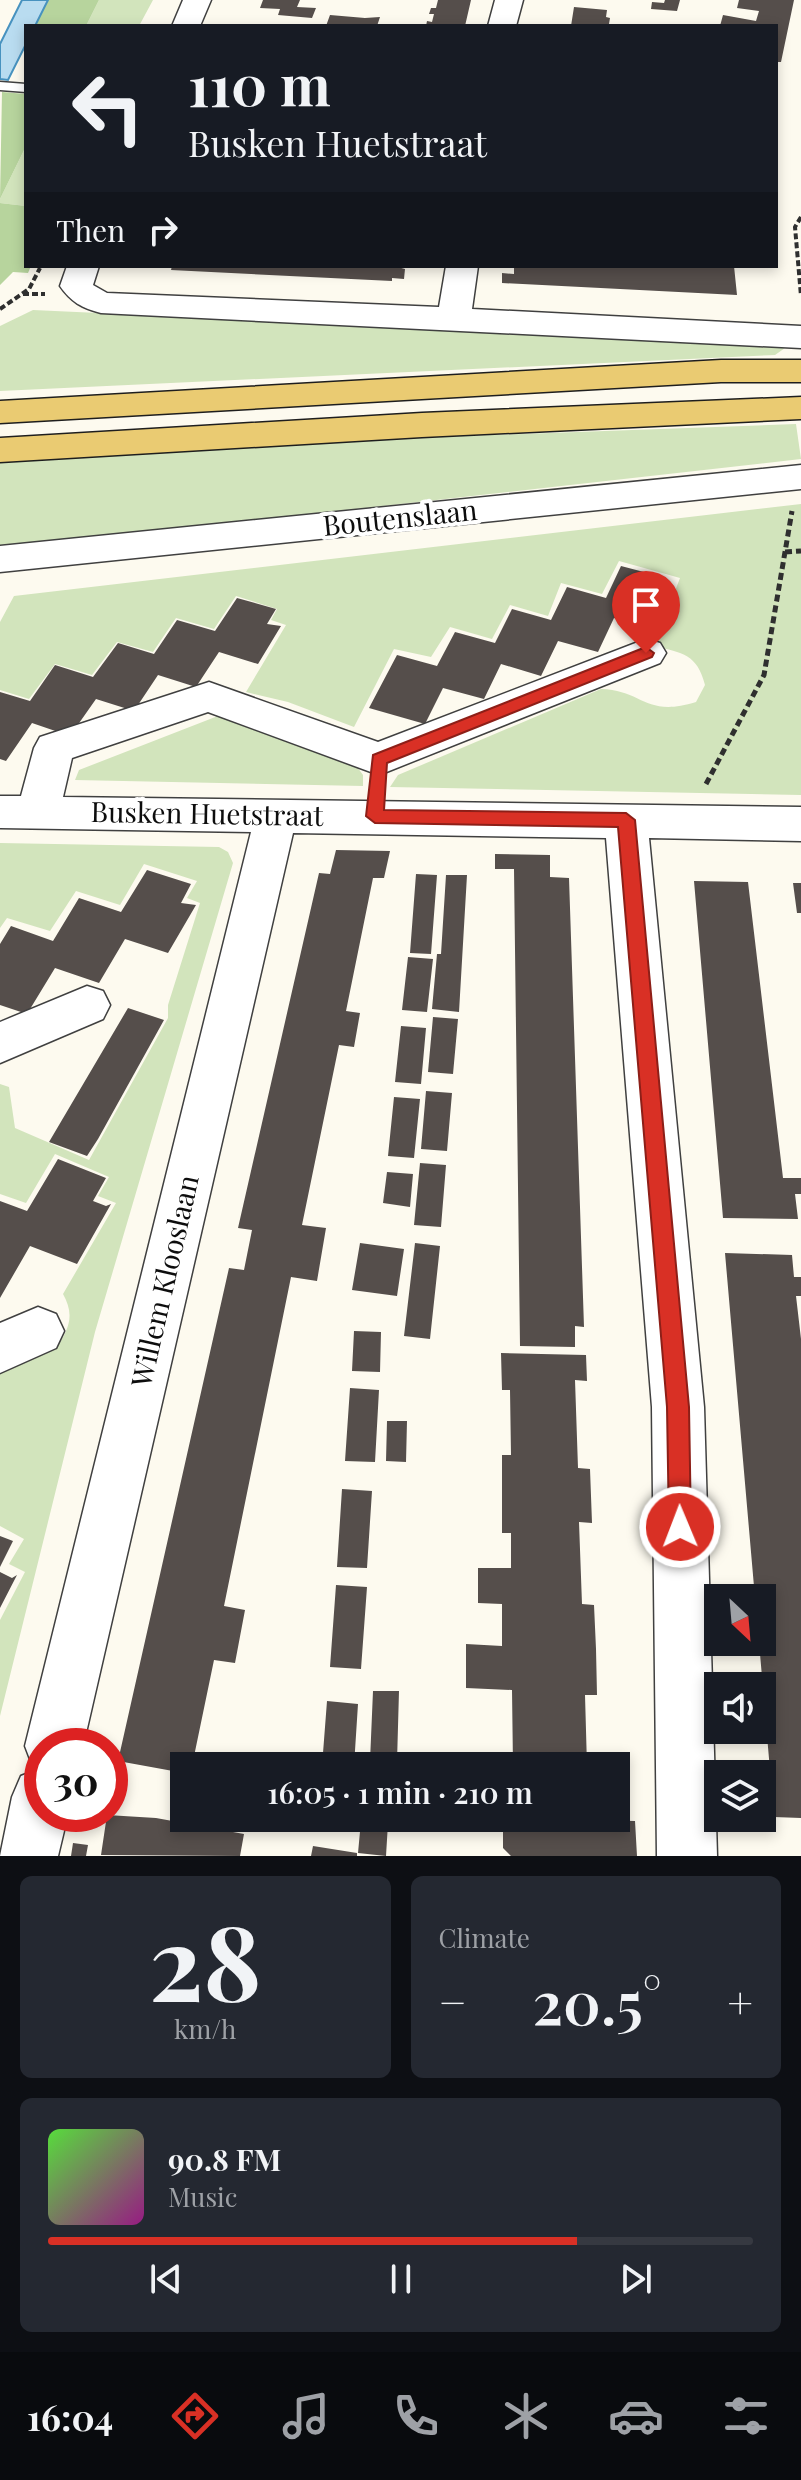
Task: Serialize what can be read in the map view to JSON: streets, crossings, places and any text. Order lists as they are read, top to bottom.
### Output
{
  "streets": {
    "street": ["Boutenslaan", "Busken Huetstraat", "Willem Klooslaan"]
  },
  "crossings": [
    ["Busken Huetstraat", "Willem Klooslaan"]
  ],
  "north": "bottom right",
  "page": {
    "turn": ["110 m", "Busken Huetstraat"],
    "then": "Then",
    "limit": "30",
    "trip": "16:05 · 1 min · 210 m",
    "tile": [
      ["28", "km/h"],
      "Climate"
    ],
    "heat": ["−", "20.5°", "+"],
    "song": ["90.8 FM", "Music"],
    "tabs": "16:04"
  }
}
